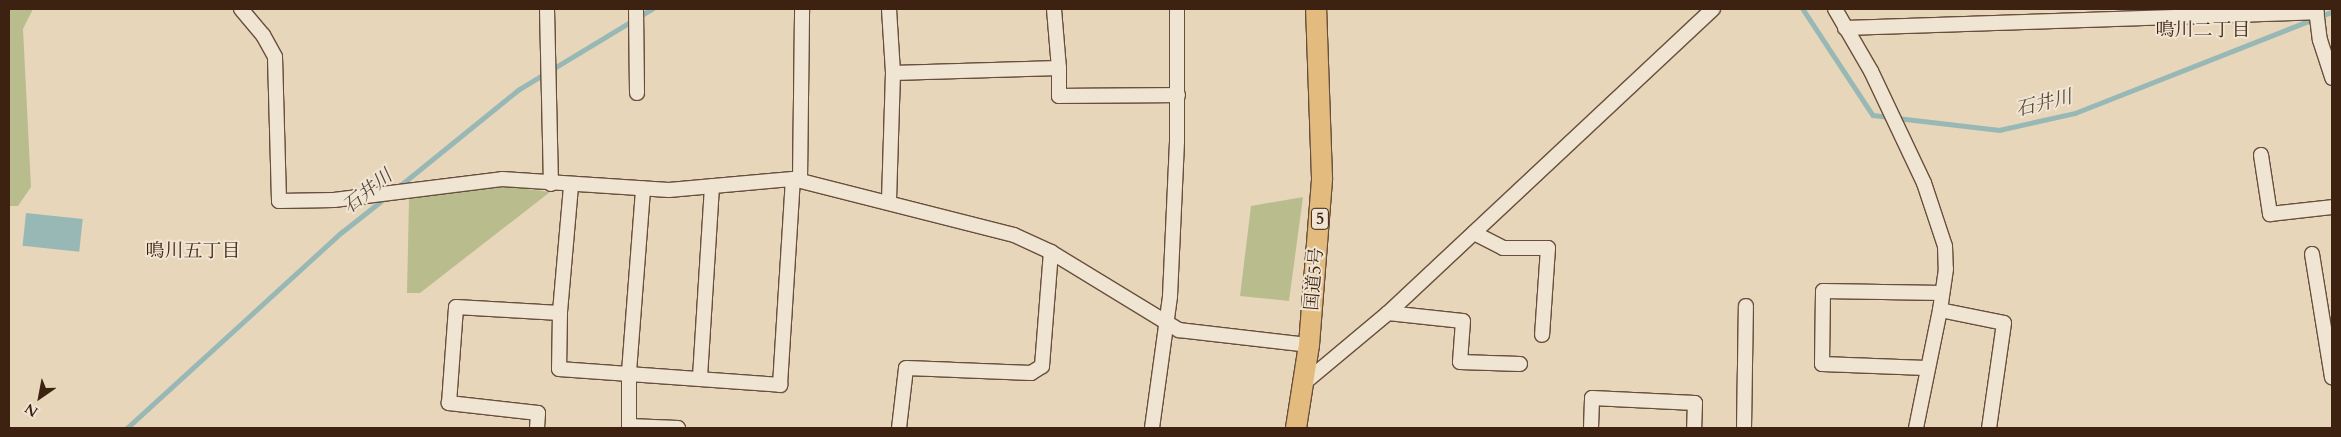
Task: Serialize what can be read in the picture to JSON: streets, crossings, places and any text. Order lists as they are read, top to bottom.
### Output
{
  "streets": {
    "highway": ["5", "国道5号"]
  },
  "districts": ["鳴川二丁目", "鳴川五丁目"],
  "water": ["石井川"],
  "north": "bottom left"
}
